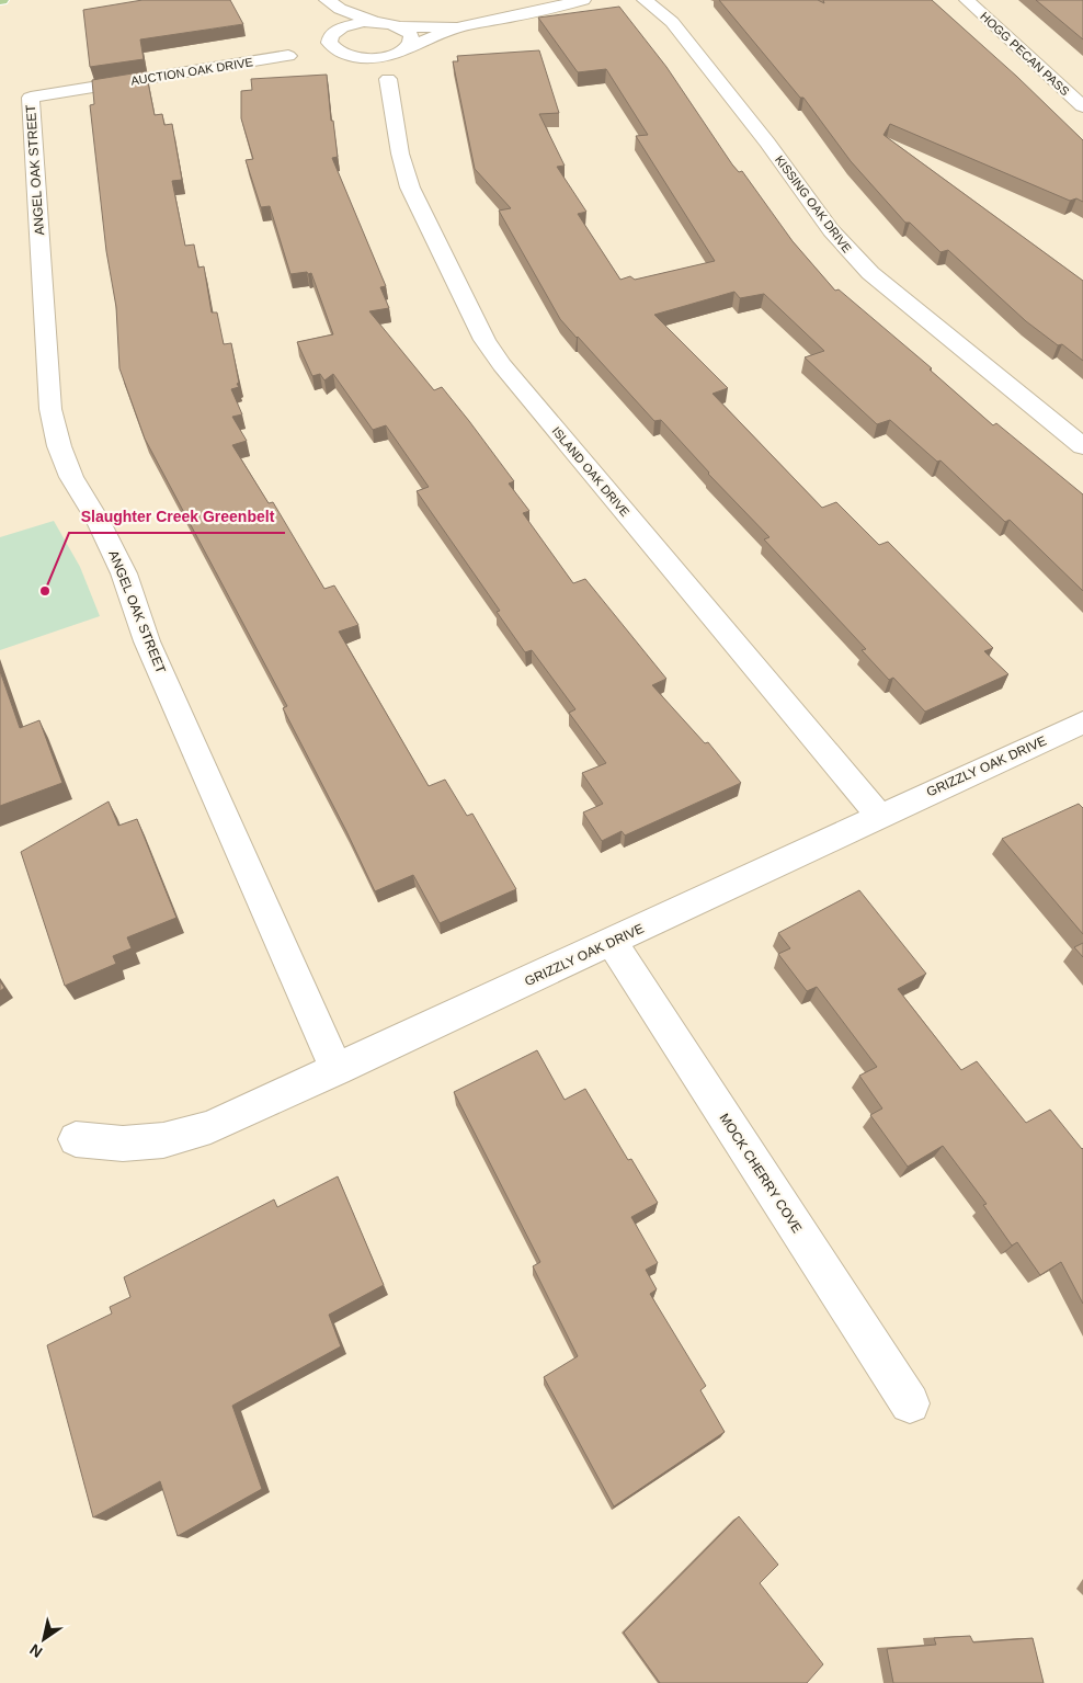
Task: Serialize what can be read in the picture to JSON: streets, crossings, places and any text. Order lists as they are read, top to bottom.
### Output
{
  "streets": {
    "street": [
      "HOGG PECAN PASS",
      "AUCTION OAK DRIVE",
      "ANGEL OAK STREET",
      "KISSING OAK DRIVE",
      "ISLAND OAK DRIVE",
      "GRIZZLY OAK DRIVE",
      "MOCK CHERRY COVE"
    ]
  },
  "crossings": [
    ["AUCTION OAK DRIVE", "ANGEL OAK STREET"],
    ["ANGEL OAK STREET", "GRIZZLY OAK DRIVE"],
    ["ISLAND OAK DRIVE", "GRIZZLY OAK DRIVE"],
    ["GRIZZLY OAK DRIVE", "MOCK CHERRY COVE"]
  ],
  "places": ["Slaughter Creek Greenbelt"],
  "north": "bottom left"
}
